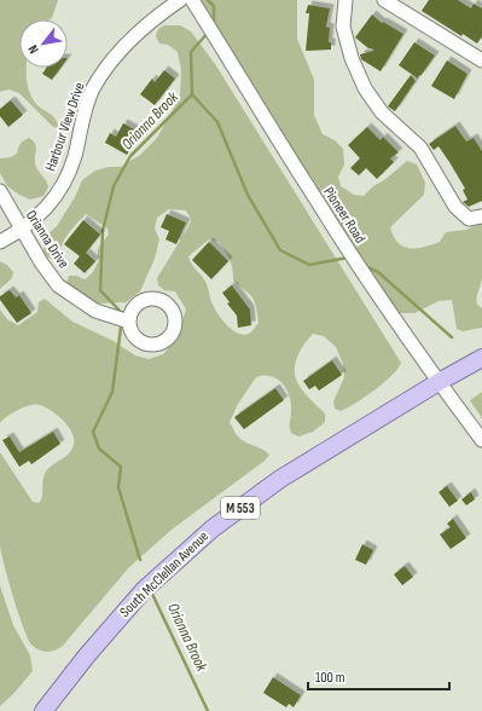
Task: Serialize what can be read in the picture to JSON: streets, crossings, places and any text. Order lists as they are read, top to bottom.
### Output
{
  "streets": {
    "main road": ["M 553", "South McClellan Avenue"],
    "street": ["Harbour View Drive", "Pioneer Road", "Orianna Drive"]
  },
  "crossings": [
    ["Harbour View Drive", "Orianna Drive"],
    ["Pioneer Road", "South McClellan Avenue"]
  ],
  "water": ["Orianna Brook"],
  "scale_bar": "100 m",
  "north": "bottom left"
}
